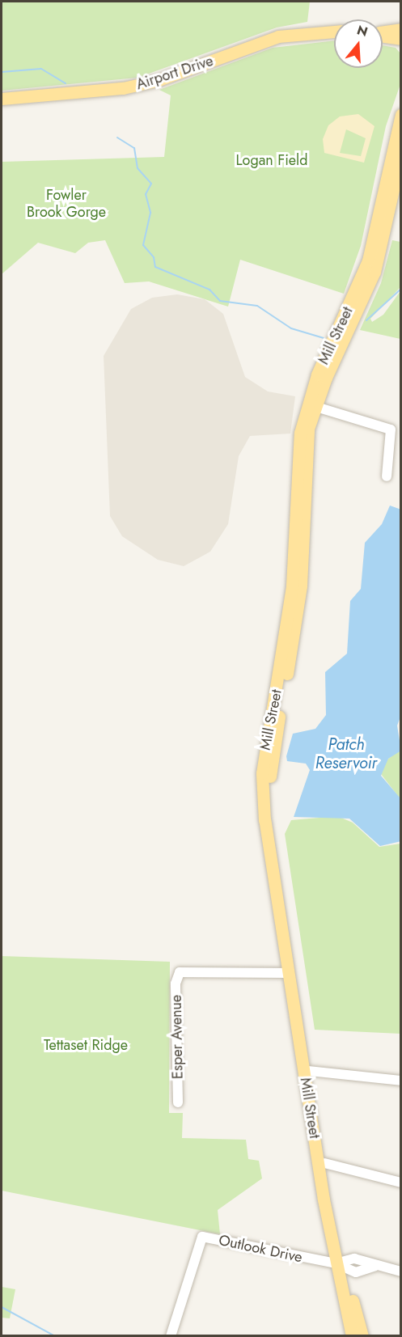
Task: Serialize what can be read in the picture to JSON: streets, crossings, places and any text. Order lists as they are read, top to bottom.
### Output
{
  "streets": {
    "main road": ["Airport Drive", "Mill Street"],
    "street": ["Esper Avenue", "Outlook Drive"]
  },
  "crossings": [
    ["Mill Street", "Esper Avenue"],
    ["Mill Street", "Outlook Drive"]
  ],
  "water": ["Patch Reservoir"],
  "parks": ["Logan Field", "Fowler Brook Gorge", "Tettaset Ridge"],
  "north": "top"
}
